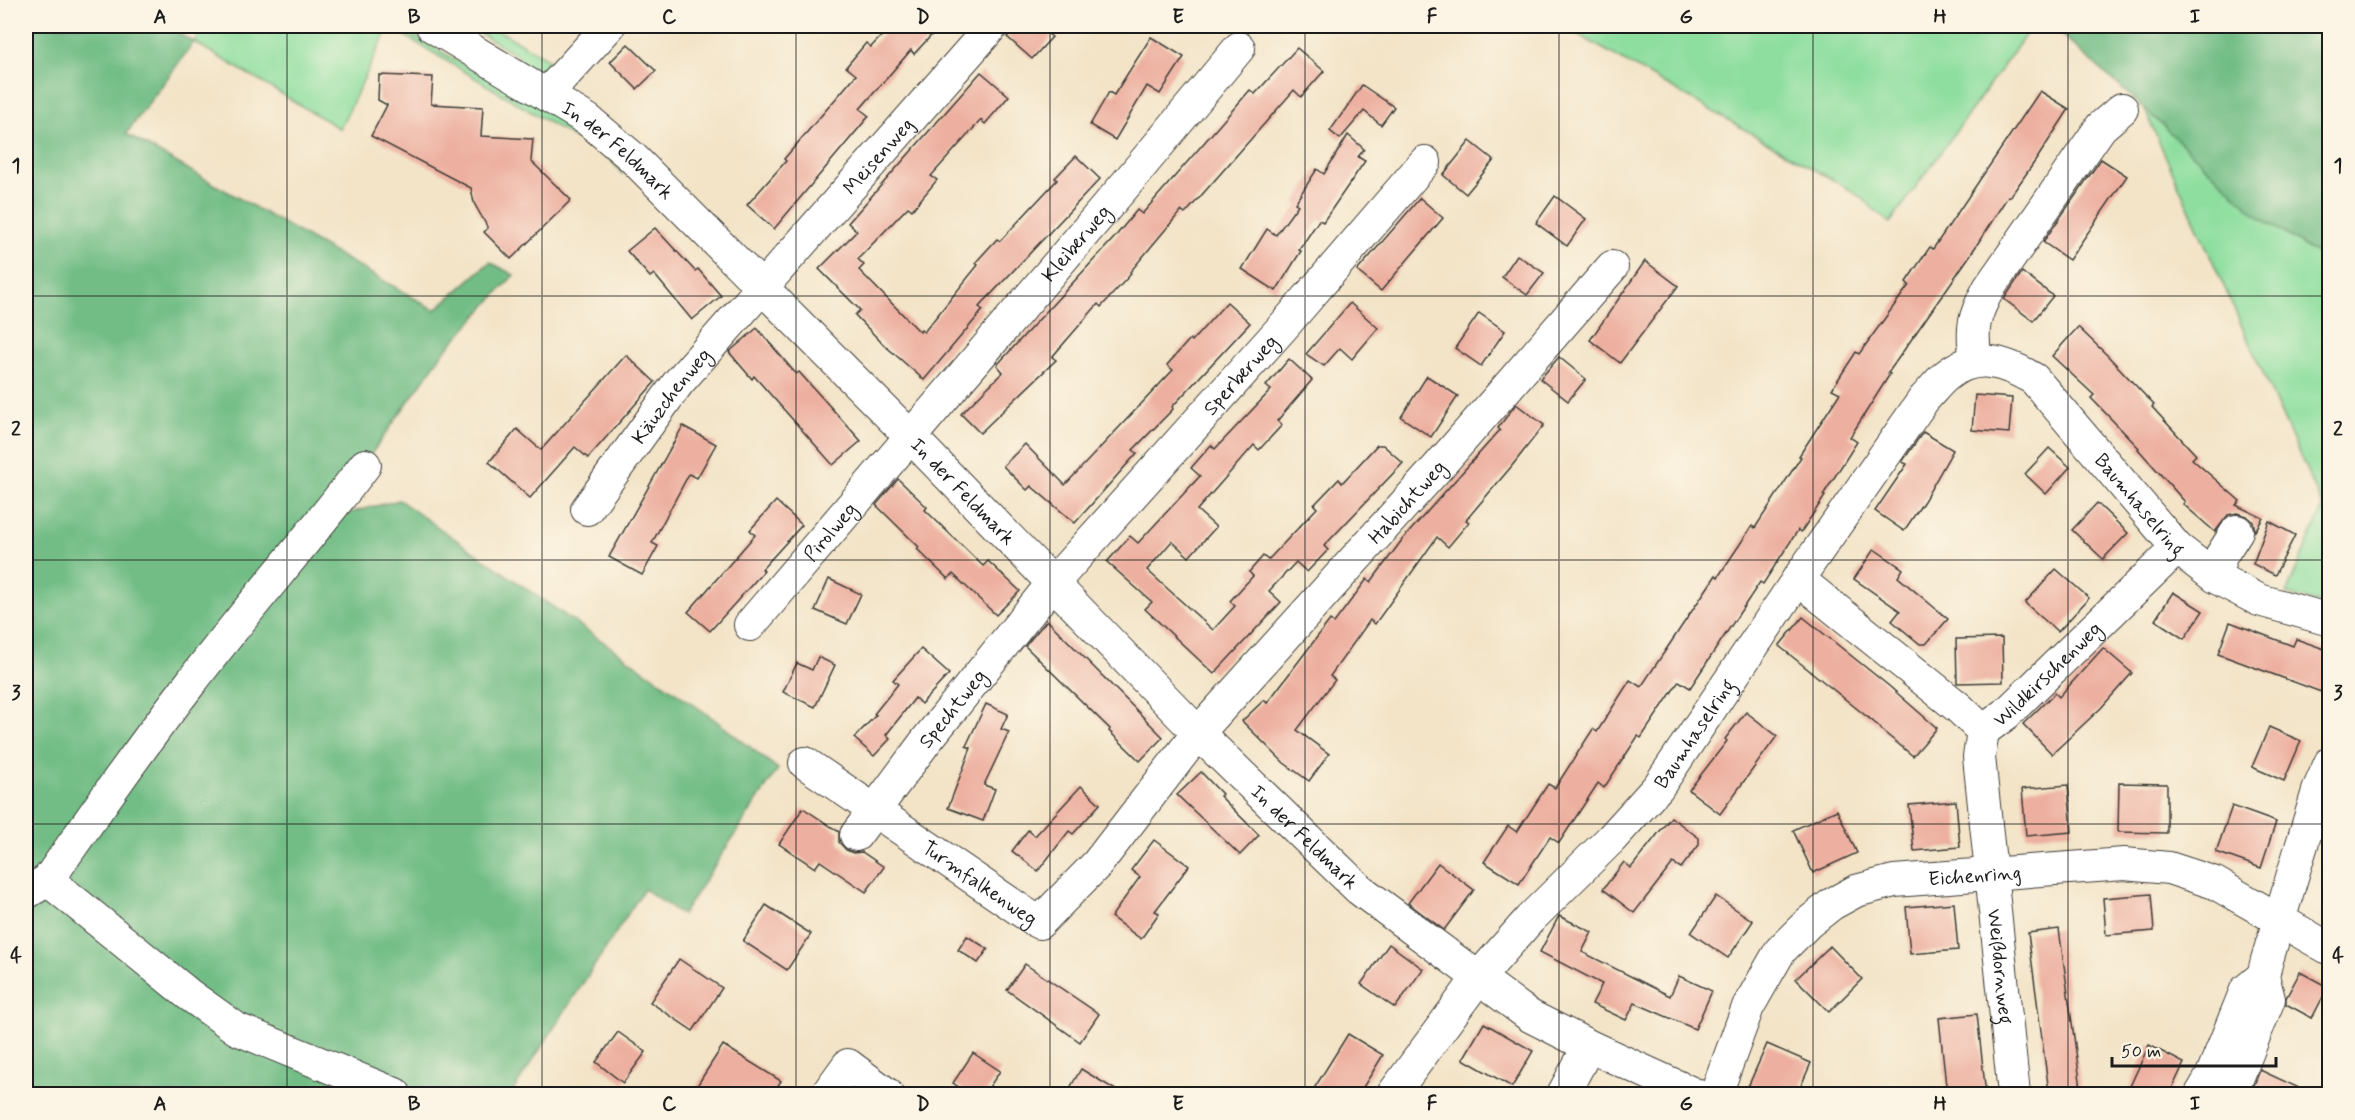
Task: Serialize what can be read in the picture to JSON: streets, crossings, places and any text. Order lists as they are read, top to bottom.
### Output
{
  "streets": {
    "street": [
      "In der Feldmark",
      "Meisenweg",
      "Kleiberweg",
      "Sperberweg",
      "Käuzchenweg",
      "Habichtweg",
      "Baumhaselring",
      "Pirolweg",
      "Wildkirschenweg",
      "Spechtweg",
      "Eichenring",
      "Turmfalkenweg",
      "Weißdornweg"
    ]
  },
  "crossings": [
    ["In der Feldmark", "Meisenweg"],
    ["In der Feldmark", "Kleiberweg"],
    ["In der Feldmark", "Sperberweg"],
    ["In der Feldmark", "Käuzchenweg"],
    ["In der Feldmark", "Habichtweg"],
    ["In der Feldmark", "Baumhaselring"],
    ["In der Feldmark", "Pirolweg"],
    ["In der Feldmark", "Spechtweg"],
    ["In der Feldmark", "Turmfalkenweg"],
    ["Meisenweg", "Käuzchenweg"],
    ["Kleiberweg", "Pirolweg"],
    ["Sperberweg", "Spechtweg"],
    ["Habichtweg", "Turmfalkenweg"],
    ["Baumhaselring", "Wildkirschenweg"],
    ["Wildkirschenweg", "Weißdornweg"],
    ["Spechtweg", "Turmfalkenweg"],
    ["Eichenring", "Weißdornweg"]
  ],
  "scale_bar": "50 m",
  "grid": {
    "columns": [
      "A",
      "B",
      "C",
      "D",
      "E",
      "F",
      "G",
      "H",
      "I"
    ],
    "rows": [
      "1",
      "2",
      "3",
      "4"
    ]
  }
}
